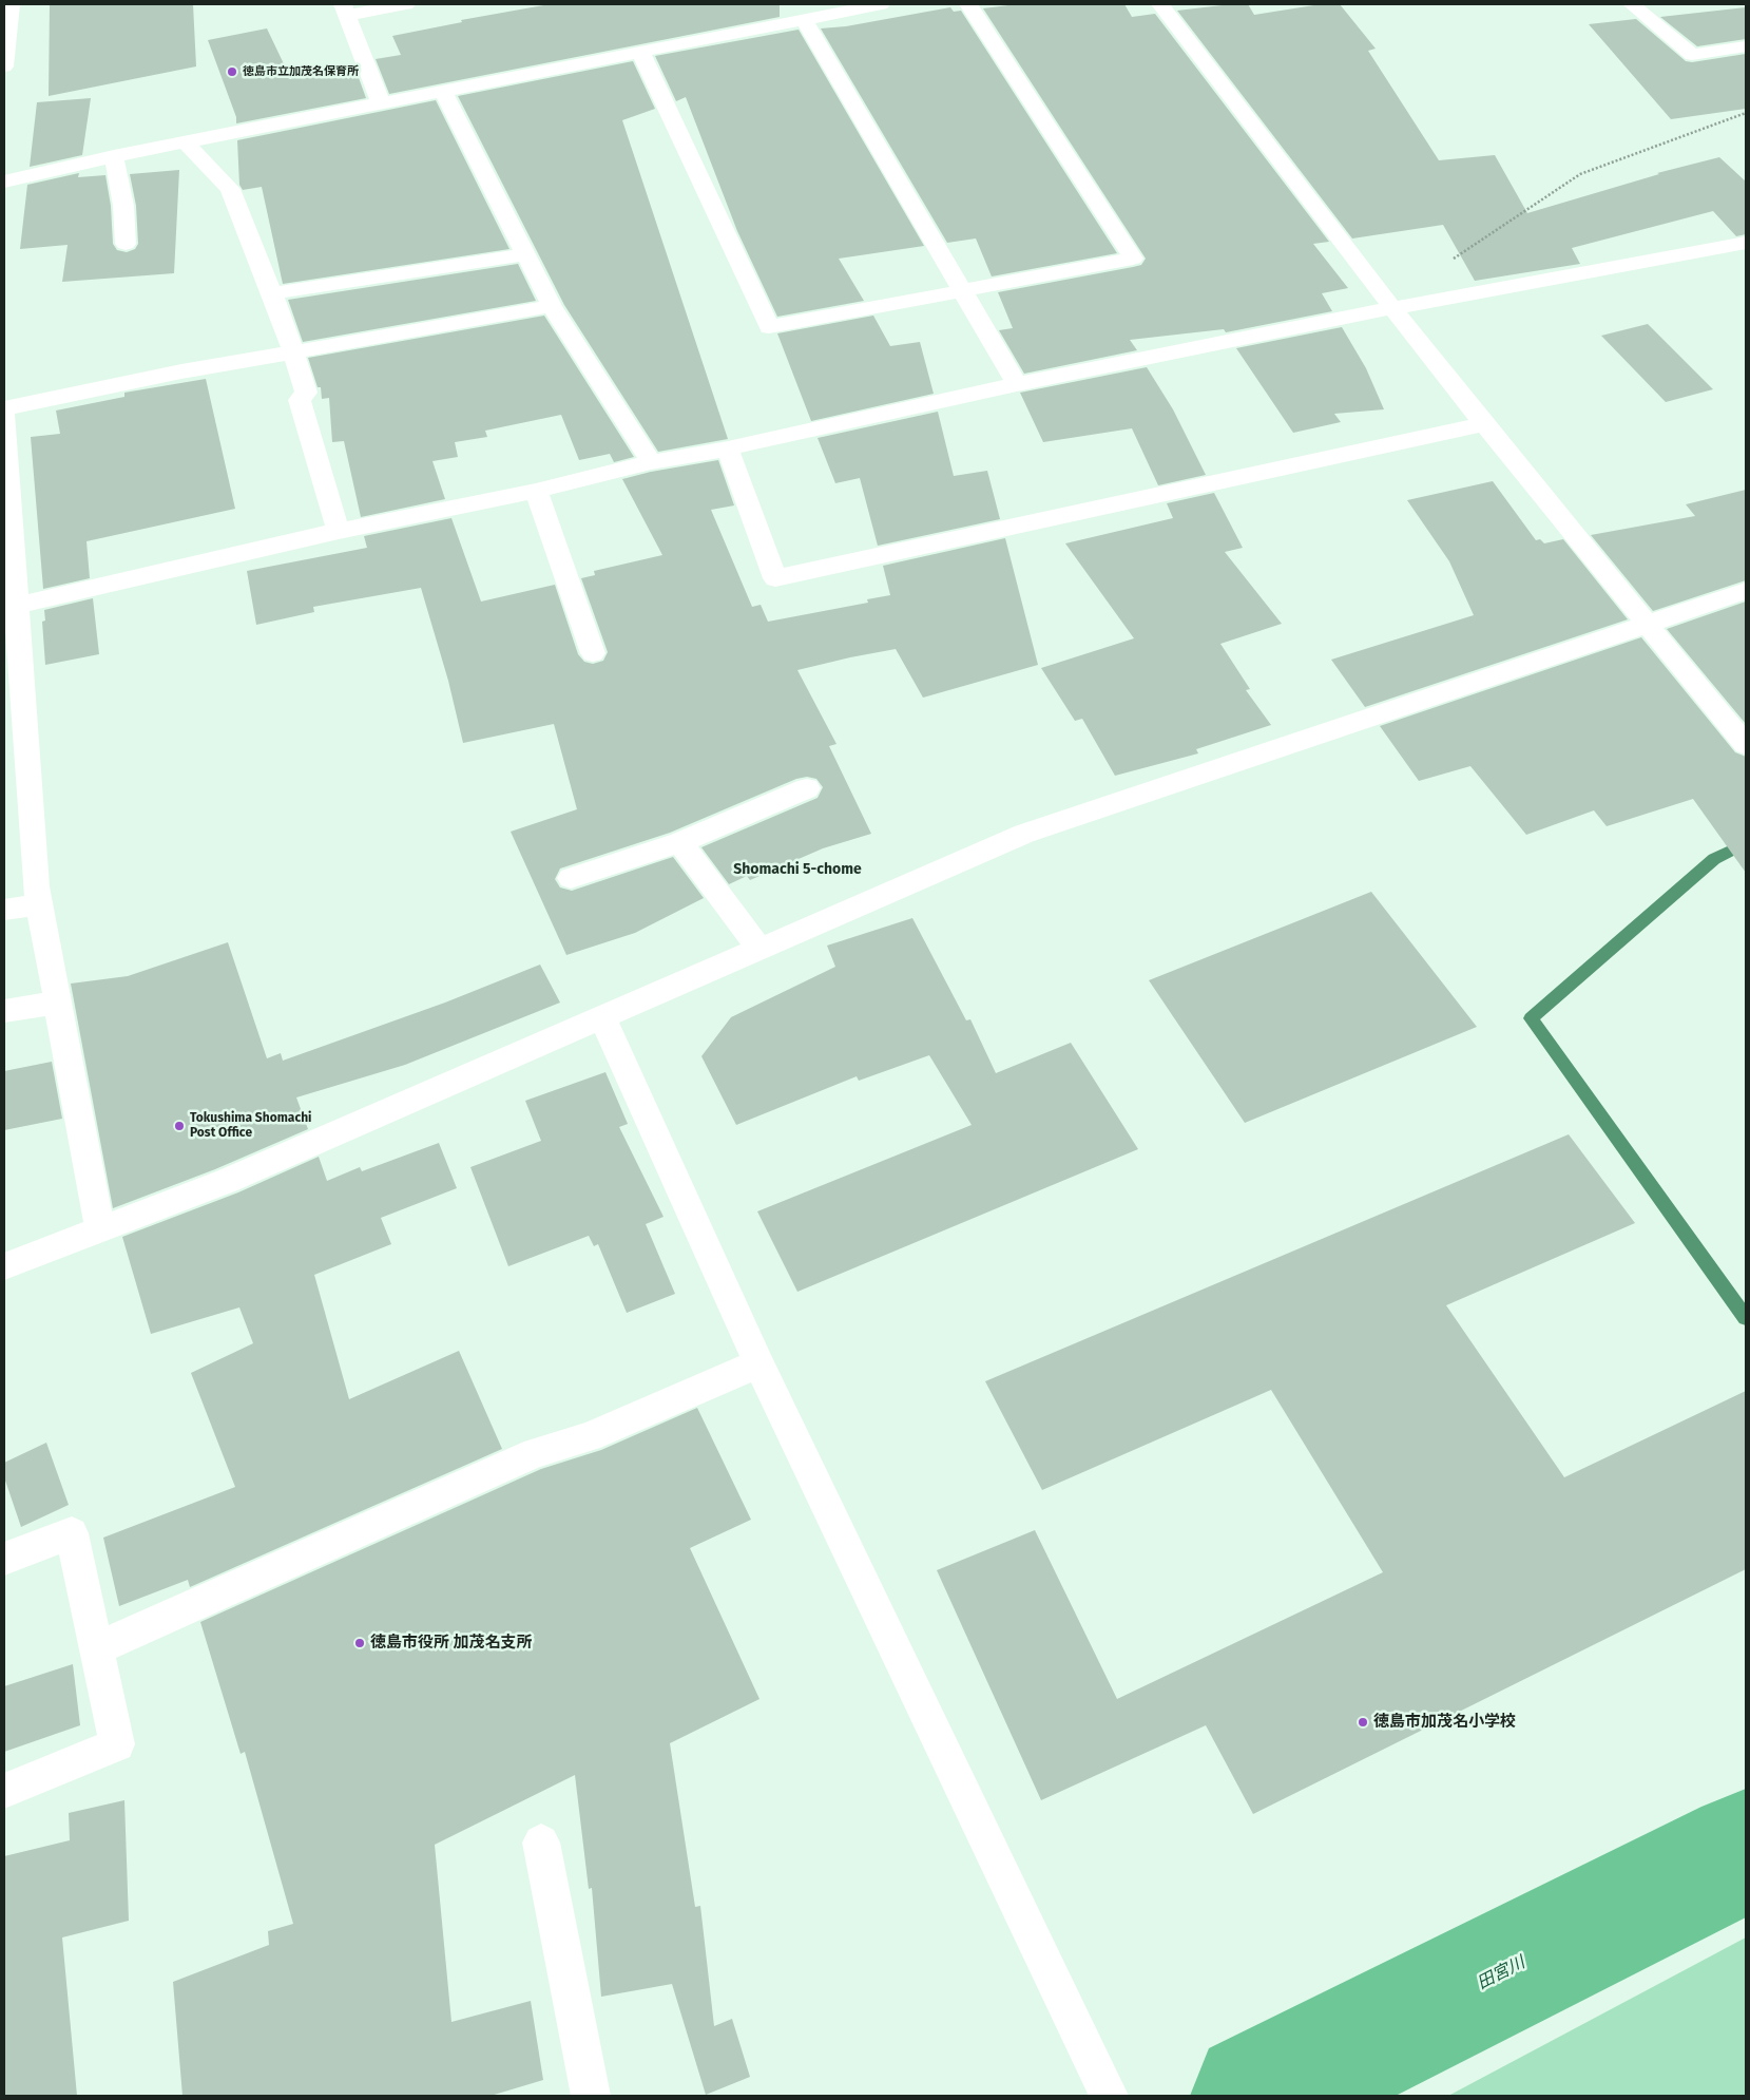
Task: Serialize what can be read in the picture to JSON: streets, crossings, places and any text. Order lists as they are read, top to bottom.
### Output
{
  "districts": ["Shomachi 5-chome"],
  "water": ["田宮川"],
  "places": [
    "徳島市立加茂名保育所",
    "Tokushima Shomachi Post Office",
    "徳島市役所 加茂名支所",
    "徳島市加茂名小学校"
  ]
}
